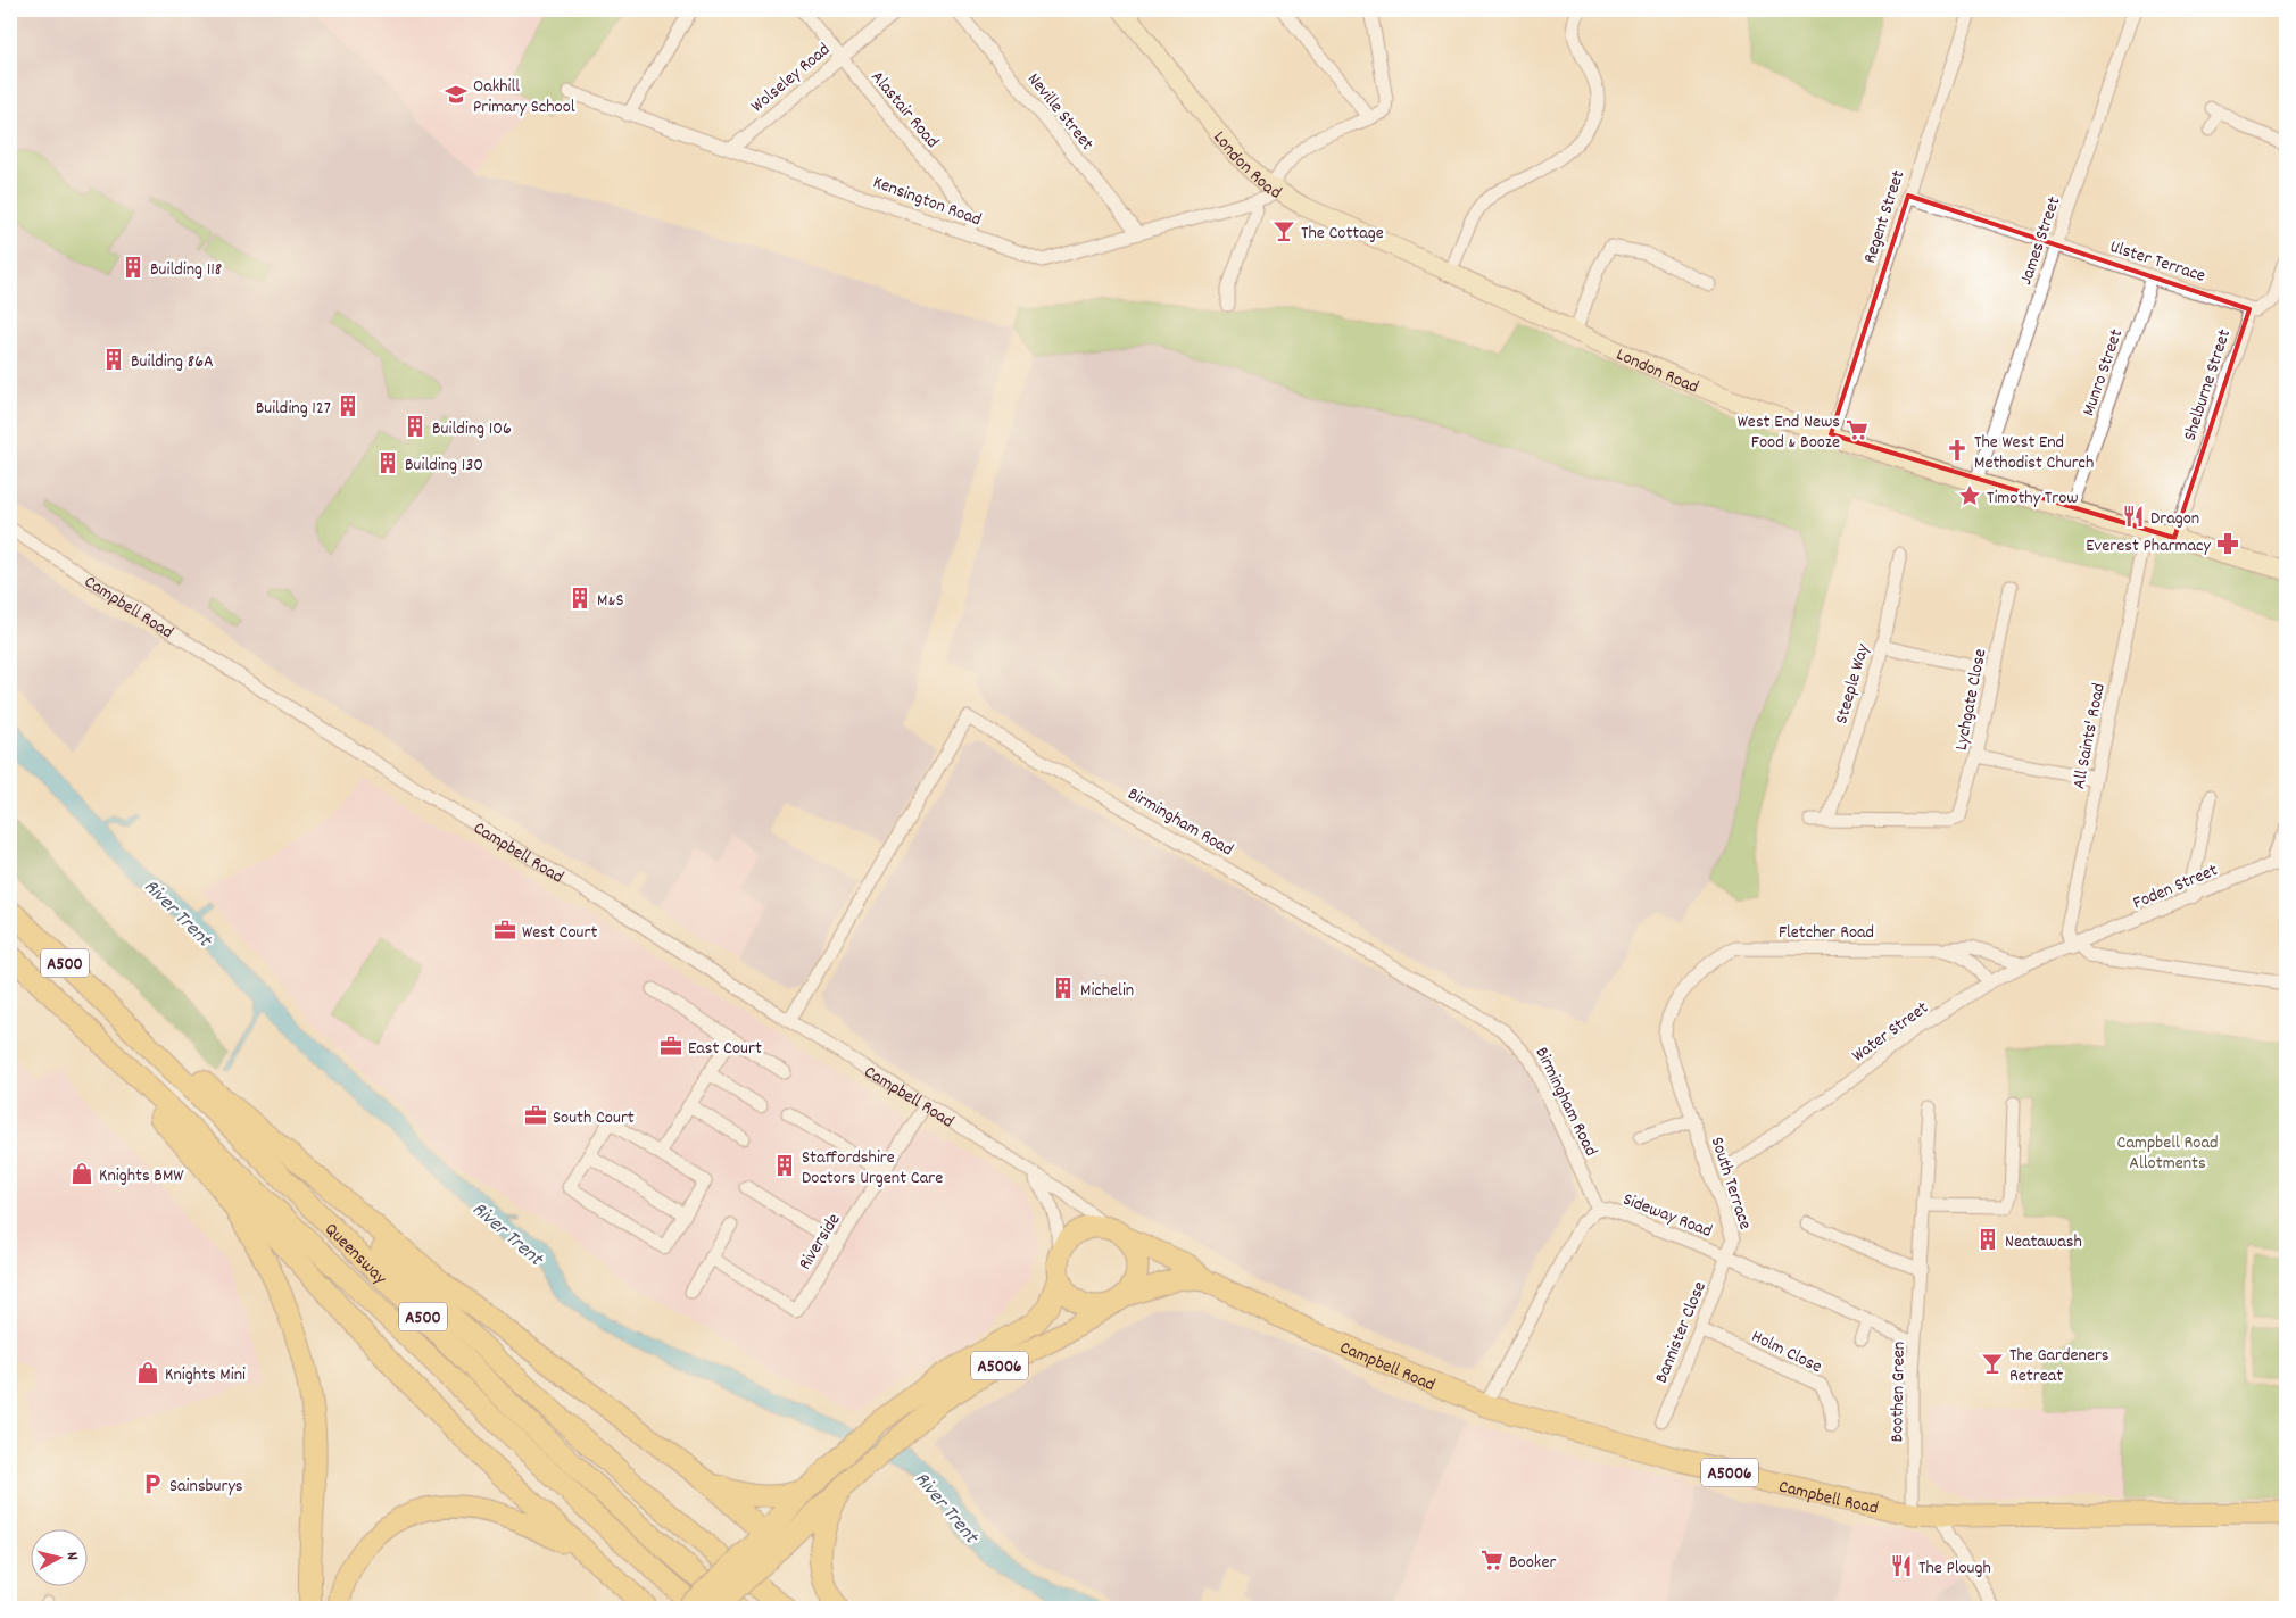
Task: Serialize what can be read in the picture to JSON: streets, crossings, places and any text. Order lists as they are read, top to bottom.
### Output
{
  "streets": {
    "main road": [
      "London Road",
      "Campbell Road",
      "A500",
      "Queensway",
      "A5006"
    ],
    "street": [
      "Wolseley Road",
      "Alastair Road",
      "Neville Street",
      "Kensington Road",
      "Regent Street",
      "James Street",
      "Ulster Terrace",
      "Munro Street",
      "Shelburne Street",
      "Steeple Way",
      "Lychgate Close",
      "All Saints' Road",
      "Birmingham Road",
      "Foden Street",
      "Fletcher Road",
      "Water Street",
      "South Terrace",
      "Sideway Road",
      "Riverside",
      "Bannister Close",
      "Holm Close",
      "Boothen Green"
    ]
  },
  "crossings": [
    ["Wolseley Road", "Alastair Road"],
    ["Wolseley Road", "Kensington Road"],
    ["Alastair Road", "Kensington Road"],
    ["Neville Street", "Kensington Road"],
    ["London Road", "Kensington Road"],
    ["London Road", "Regent Street"],
    ["London Road", "James Street"],
    ["London Road", "Munro Street"],
    ["London Road", "Shelburne Street"],
    ["London Road", "All Saints' Road"],
    ["Regent Street", "Ulster Terrace"],
    ["James Street", "Ulster Terrace"],
    ["Ulster Terrace", "Munro Street"],
    ["Ulster Terrace", "Shelburne Street"],
    ["Campbell Road", "Birmingham Road"],
    ["Campbell Road", "Sideway Road"],
    ["Campbell Road", "Riverside"],
    ["Campbell Road", "A5006"],
    ["Campbell Road", "Boothen Green"],
    ["Steeple Way", "Lychgate Close"],
    ["All Saints' Road", "Foden Street"],
    ["All Saints' Road", "Water Street"],
    ["Birmingham Road", "Sideway Road"],
    ["Foden Street", "Water Street"],
    ["Fletcher Road", "Water Street"],
    ["Fletcher Road", "South Terrace"],
    ["South Terrace", "Sideway Road"],
    ["South Terrace", "Bannister Close"],
    ["Sideway Road", "Bannister Close"],
    ["Sideway Road", "Boothen Green"],
    ["Bannister Close", "Holm Close"]
  ],
  "water": ["River Trent"],
  "parks": ["Campbell Road Allotments"],
  "places": {
    "school or university": ["Oakhill Primary School"],
    "bar": ["The Cottage", "The Gardeners Retreat"],
    "building": [
      "Building 118",
      "Building 86A",
      "Building 127",
      "Building 106",
      "Building 130",
      "M&S",
      "Michelin",
      "Staffordshire Doctors Urgent Care",
      "Neatawash"
    ],
    "supermarket": ["West End News Food & Booze", "Booker"],
    "church": ["The West End Methodist Church"],
    "place": ["Timothy Trow"],
    "restaurant": ["Dragon", "The Plough"],
    "pharmacy": ["Everest Pharmacy"],
    "office": ["West Court", "East Court", "South Court"],
    "shop": ["Knights BMW", "Knights Mini"],
    "parking": ["Sainsburys"]
  },
  "north": "right"
}
